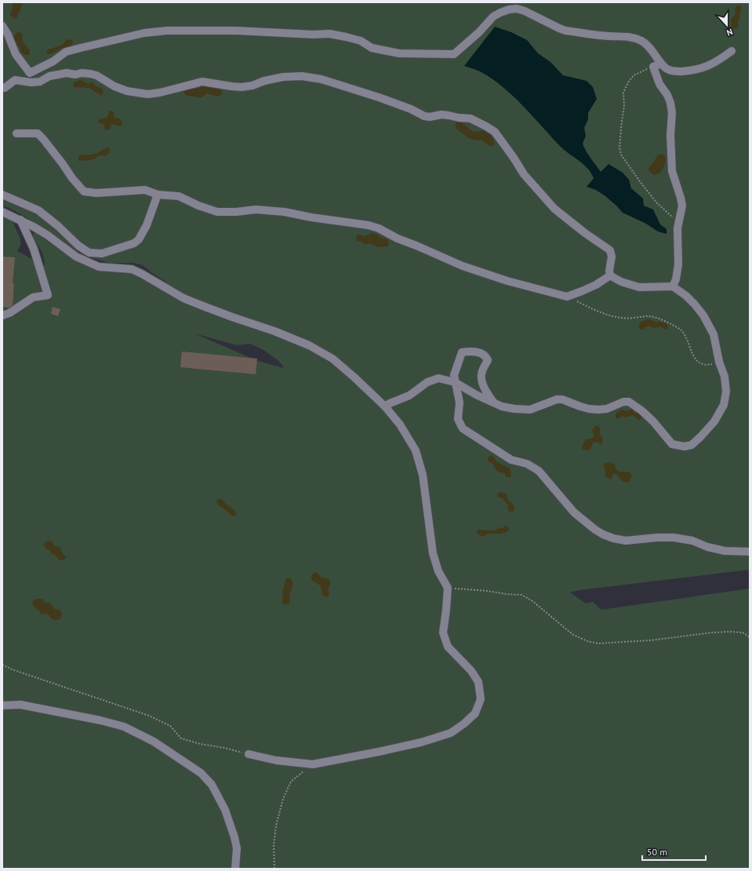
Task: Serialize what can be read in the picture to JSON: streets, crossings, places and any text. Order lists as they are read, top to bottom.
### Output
{
  "scale_bar": "50 m",
  "north": "bottom"
}
